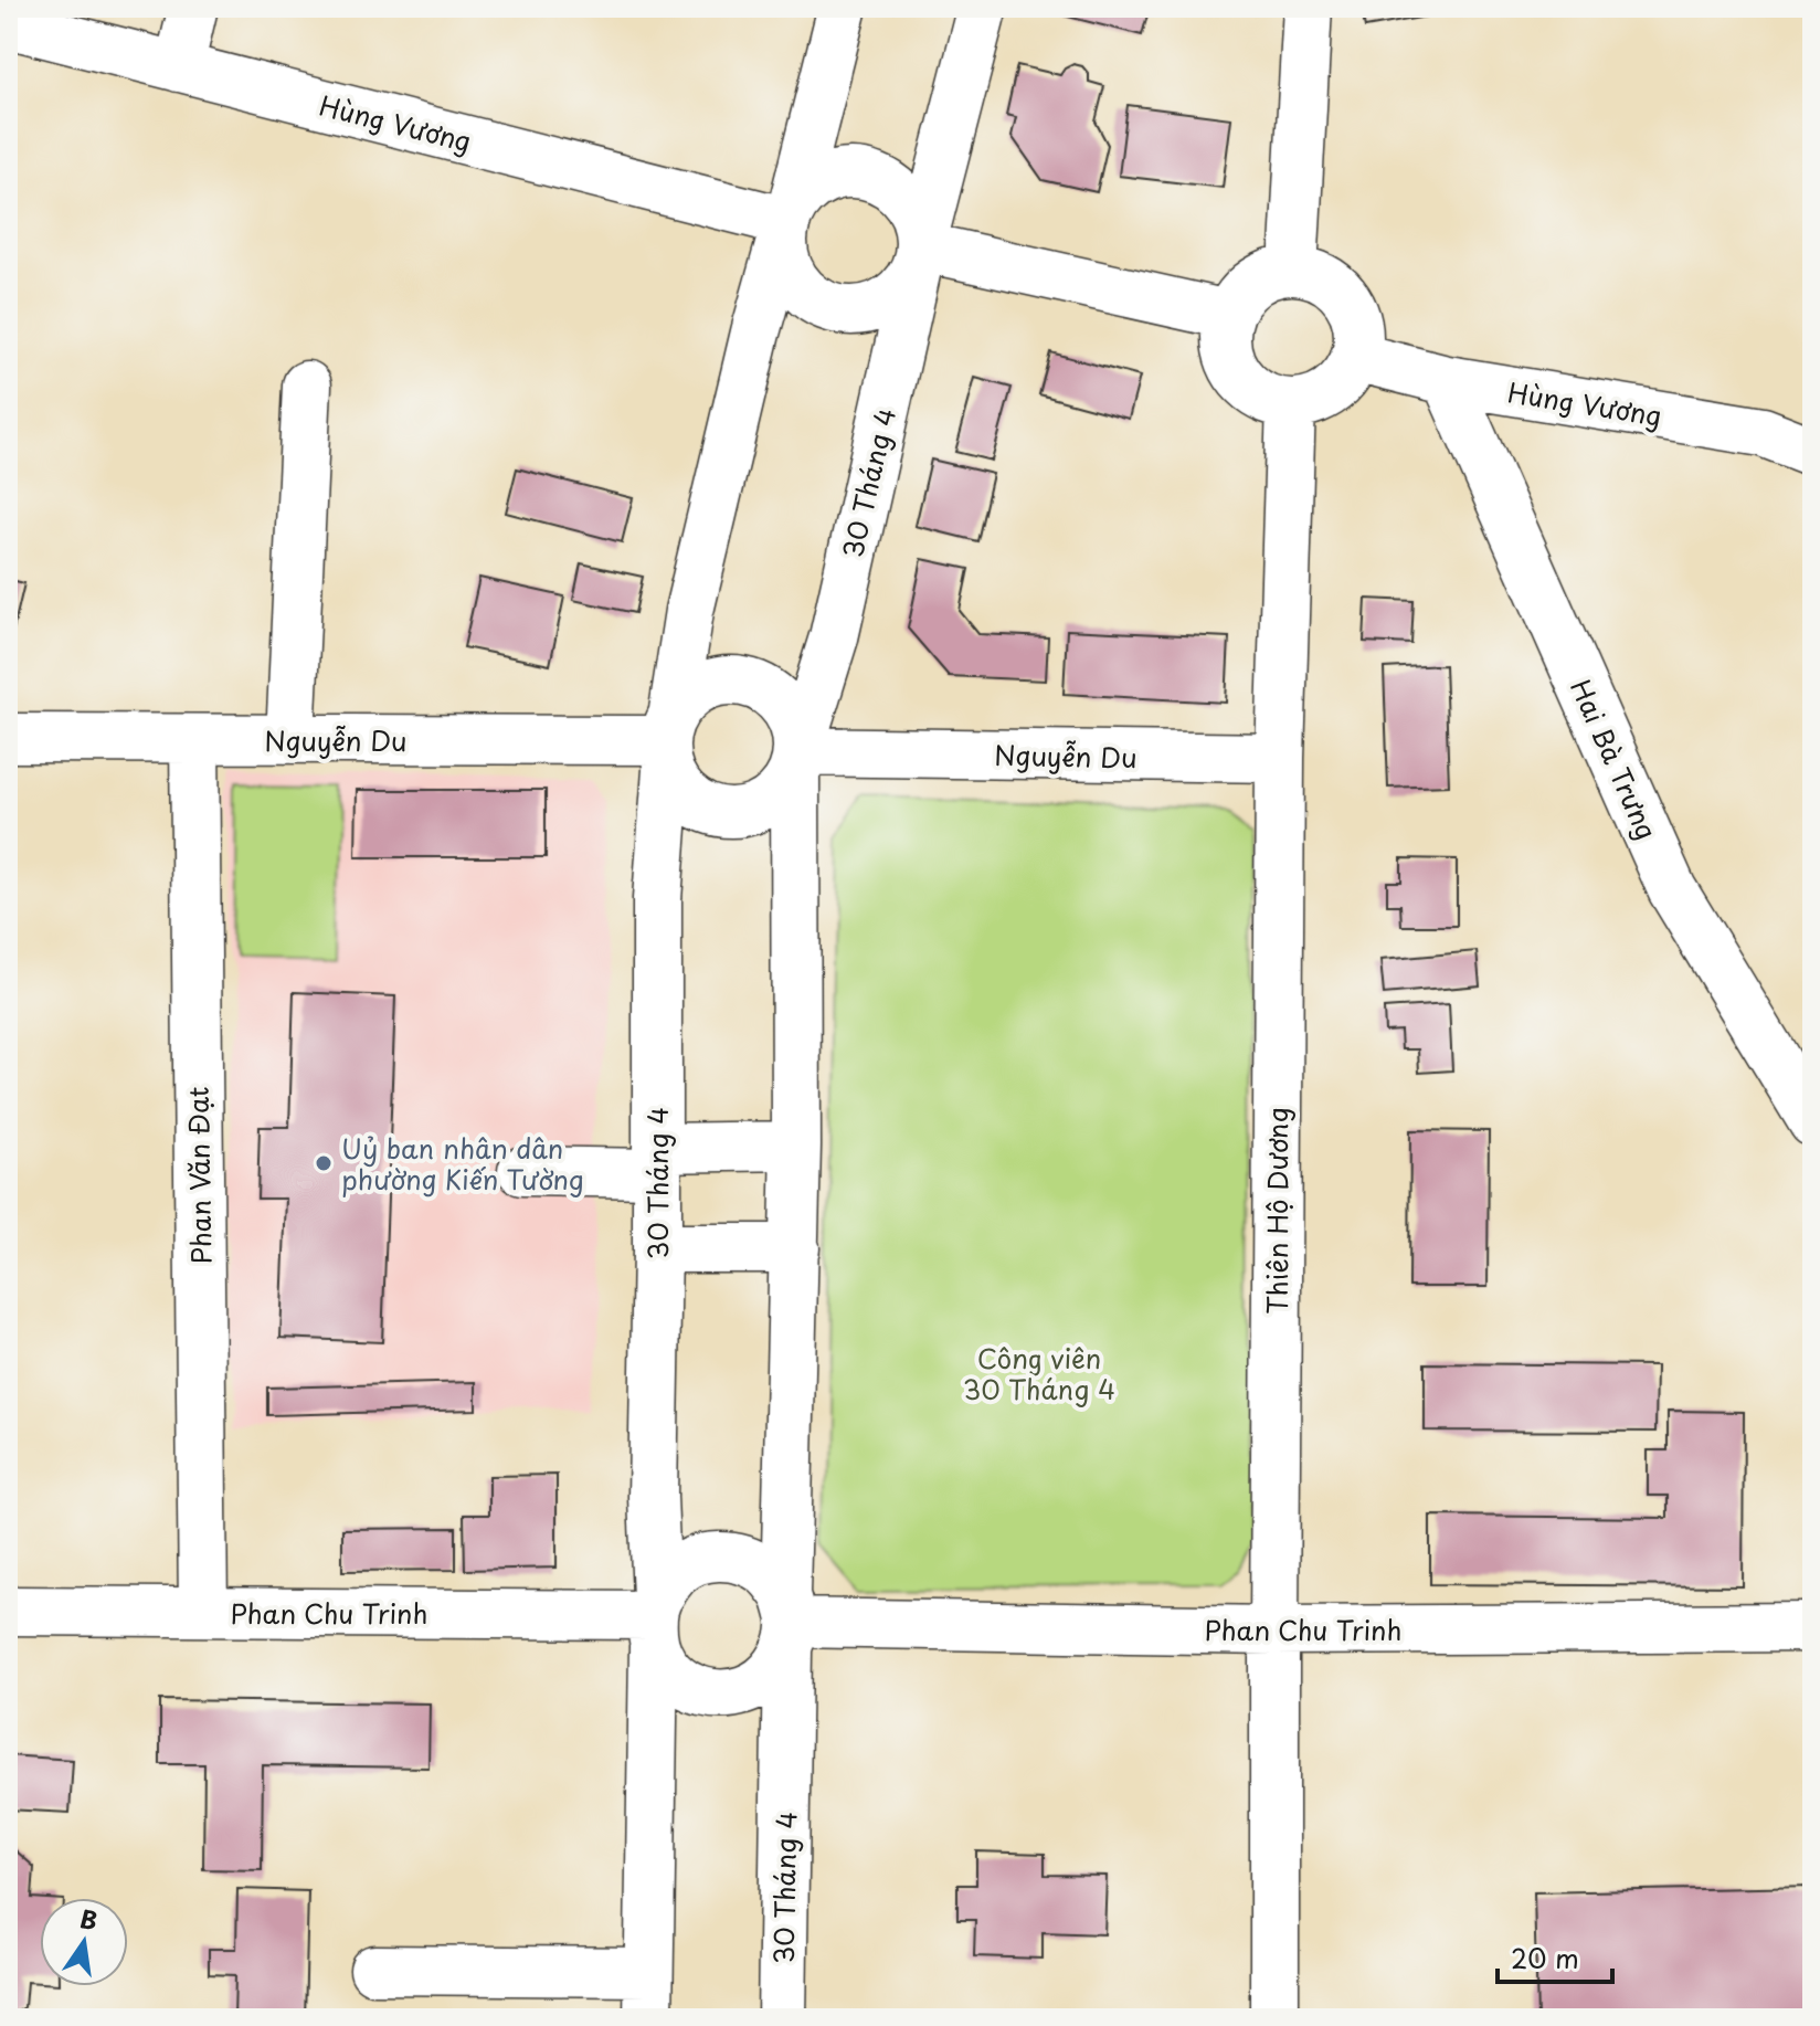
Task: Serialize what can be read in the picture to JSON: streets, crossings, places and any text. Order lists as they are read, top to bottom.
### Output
{
  "streets": {
    "street": [
      "Hùng Vương",
      "30 Tháng 4",
      "Nguyễn Du",
      "Hai Bà Trưng",
      "Phan Văn Đạt",
      "Thiên Hộ Dương",
      "Phan Chu Trinh"
    ]
  },
  "crossings": [
    ["Hùng Vương", "30 Tháng 4"],
    ["Hùng Vương", "Hai Bà Trưng"],
    ["Hùng Vương", "Thiên Hộ Dương"],
    ["30 Tháng 4", "Nguyễn Du"],
    ["30 Tháng 4", "Phan Chu Trinh"],
    ["Nguyễn Du", "Phan Văn Đạt"],
    ["Nguyễn Du", "Thiên Hộ Dương"],
    ["Phan Văn Đạt", "Phan Chu Trinh"],
    ["Thiên Hộ Dương", "Phan Chu Trinh"]
  ],
  "parks": ["Công viên 30 Tháng 4"],
  "places": ["Uỷ ban nhân dân phường Kiến Tường"],
  "scale_bar": "20 m",
  "north": "top"
}
